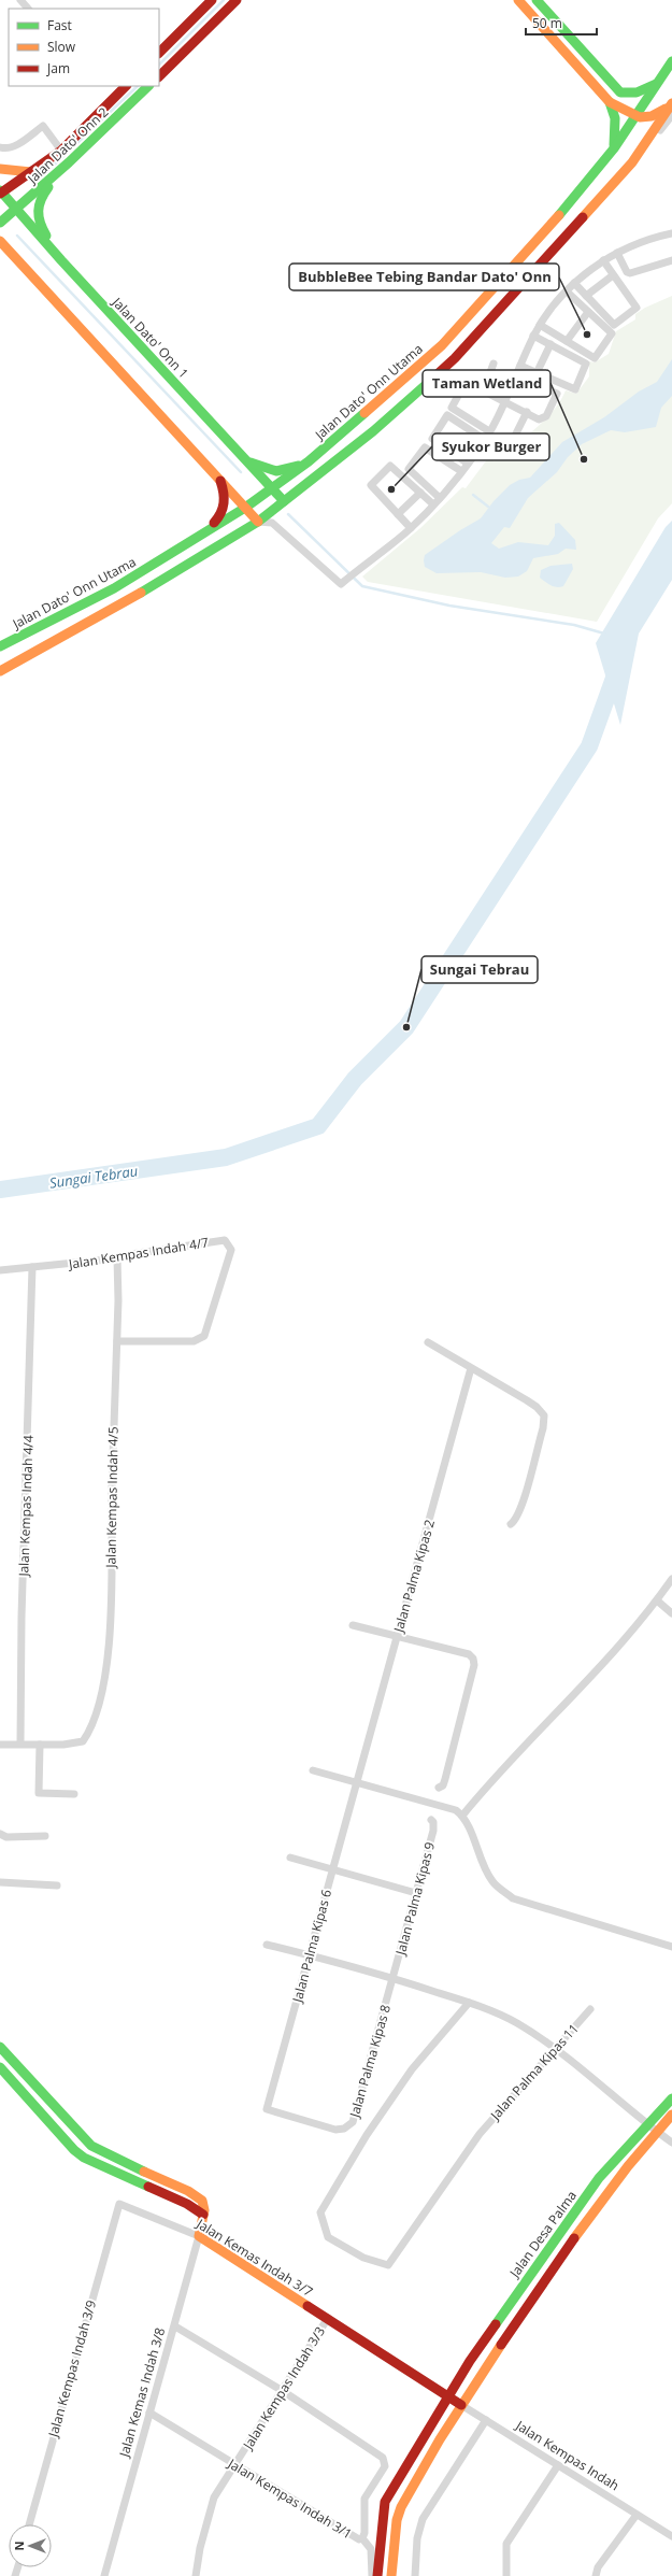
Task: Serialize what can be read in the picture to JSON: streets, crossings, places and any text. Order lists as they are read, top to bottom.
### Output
{
  "streets": {
    "main road": [
      "Jalan Dato' Onn 2",
      "Jalan Dato' Onn 1",
      "Jalan Dato' Onn Utama",
      "Jalan Desa Palma",
      "Jalan Kemas Indah 3/7",
      "Jalan Kemas Indah 3/8",
      "Jalan Kempas Indah"
    ],
    "street": [
      "Jalan Kempas Indah 4/7",
      "Jalan Kempas Indah 4/5",
      "Jalan Kempas Indah 4/4",
      "Jalan Palma Kipas 2",
      "Jalan Palma Kipas 9",
      "Jalan Palma Kipas 6",
      "Jalan Palma Kipas 8",
      "Jalan Palma Kipas 11",
      "Jalan Kempas Indah 3/9",
      "Jalan Kempas Indah 3/3",
      "Jalan Kempas Indah 3/1"
    ]
  },
  "crossings": [
    ["Jalan Dato' Onn 2", "Jalan Dato' Onn 1"],
    ["Jalan Dato' Onn 1", "Jalan Dato' Onn Utama"],
    ["Jalan Kempas Indah 4/7", "Jalan Kempas Indah 4/5"],
    ["Jalan Kempas Indah 4/7", "Jalan Kempas Indah 4/4"],
    ["Jalan Palma Kipas 2", "Jalan Palma Kipas 6"],
    ["Jalan Palma Kipas 9", "Jalan Palma Kipas 8"],
    ["Jalan Palma Kipas 6", "Jalan Palma Kipas 8"],
    ["Jalan Desa Palma", "Jalan Kemas Indah 3/7"],
    ["Jalan Desa Palma", "Jalan Kempas Indah"],
    ["Jalan Kemas Indah 3/7", "Jalan Kempas Indah 3/9"],
    ["Jalan Kemas Indah 3/7", "Jalan Kempas Indah 3/3"],
    ["Jalan Kemas Indah 3/7", "Jalan Kemas Indah 3/8"],
    ["Jalan Kemas Indah 3/7", "Jalan Kempas Indah"],
    ["Jalan Kempas Indah 3/3", "Jalan Kempas Indah 3/1"],
    ["Jalan Kemas Indah 3/8", "Jalan Kempas Indah 3/1"]
  ],
  "water": ["Sungai Tebrau"],
  "places": [
    "BubbleBee Tebing Bandar Dato' Onn",
    "Taman Wetland",
    "Syukor Burger",
    "Sungai Tebrau"
  ],
  "legend": ["Fast", "Slow", "Jam"],
  "scale_bar": "50 m",
  "north": "left"
}
